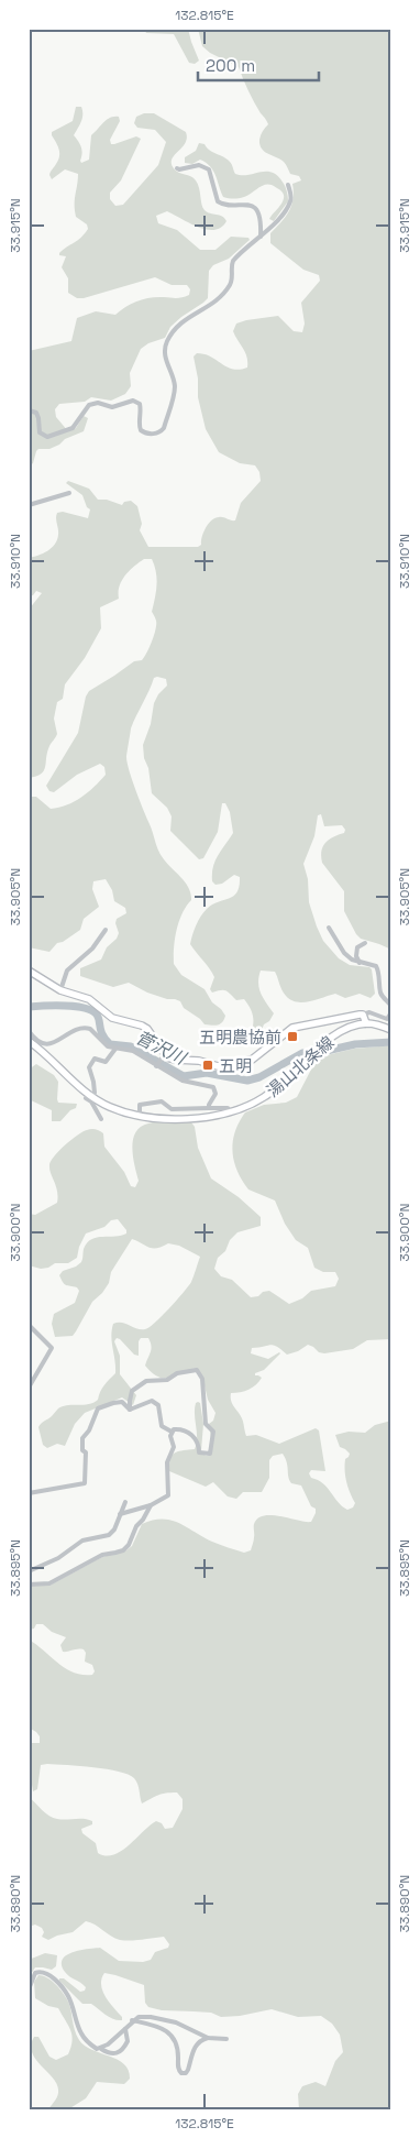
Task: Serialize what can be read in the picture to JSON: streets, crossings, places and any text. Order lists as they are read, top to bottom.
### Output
{
  "streets": {
    "main road": ["湯山北条線"]
  },
  "water": ["菅沢川"],
  "places": {
    "transit": ["五明農協前", "五明"]
  },
  "scale_bar": "200 m",
  "coordinates": [
    "132.815°E",
    "33.915°N",
    "33.910°N",
    "33.905°N",
    "33.900°N",
    "33.895°N",
    "33.890°N"
  ]
}
